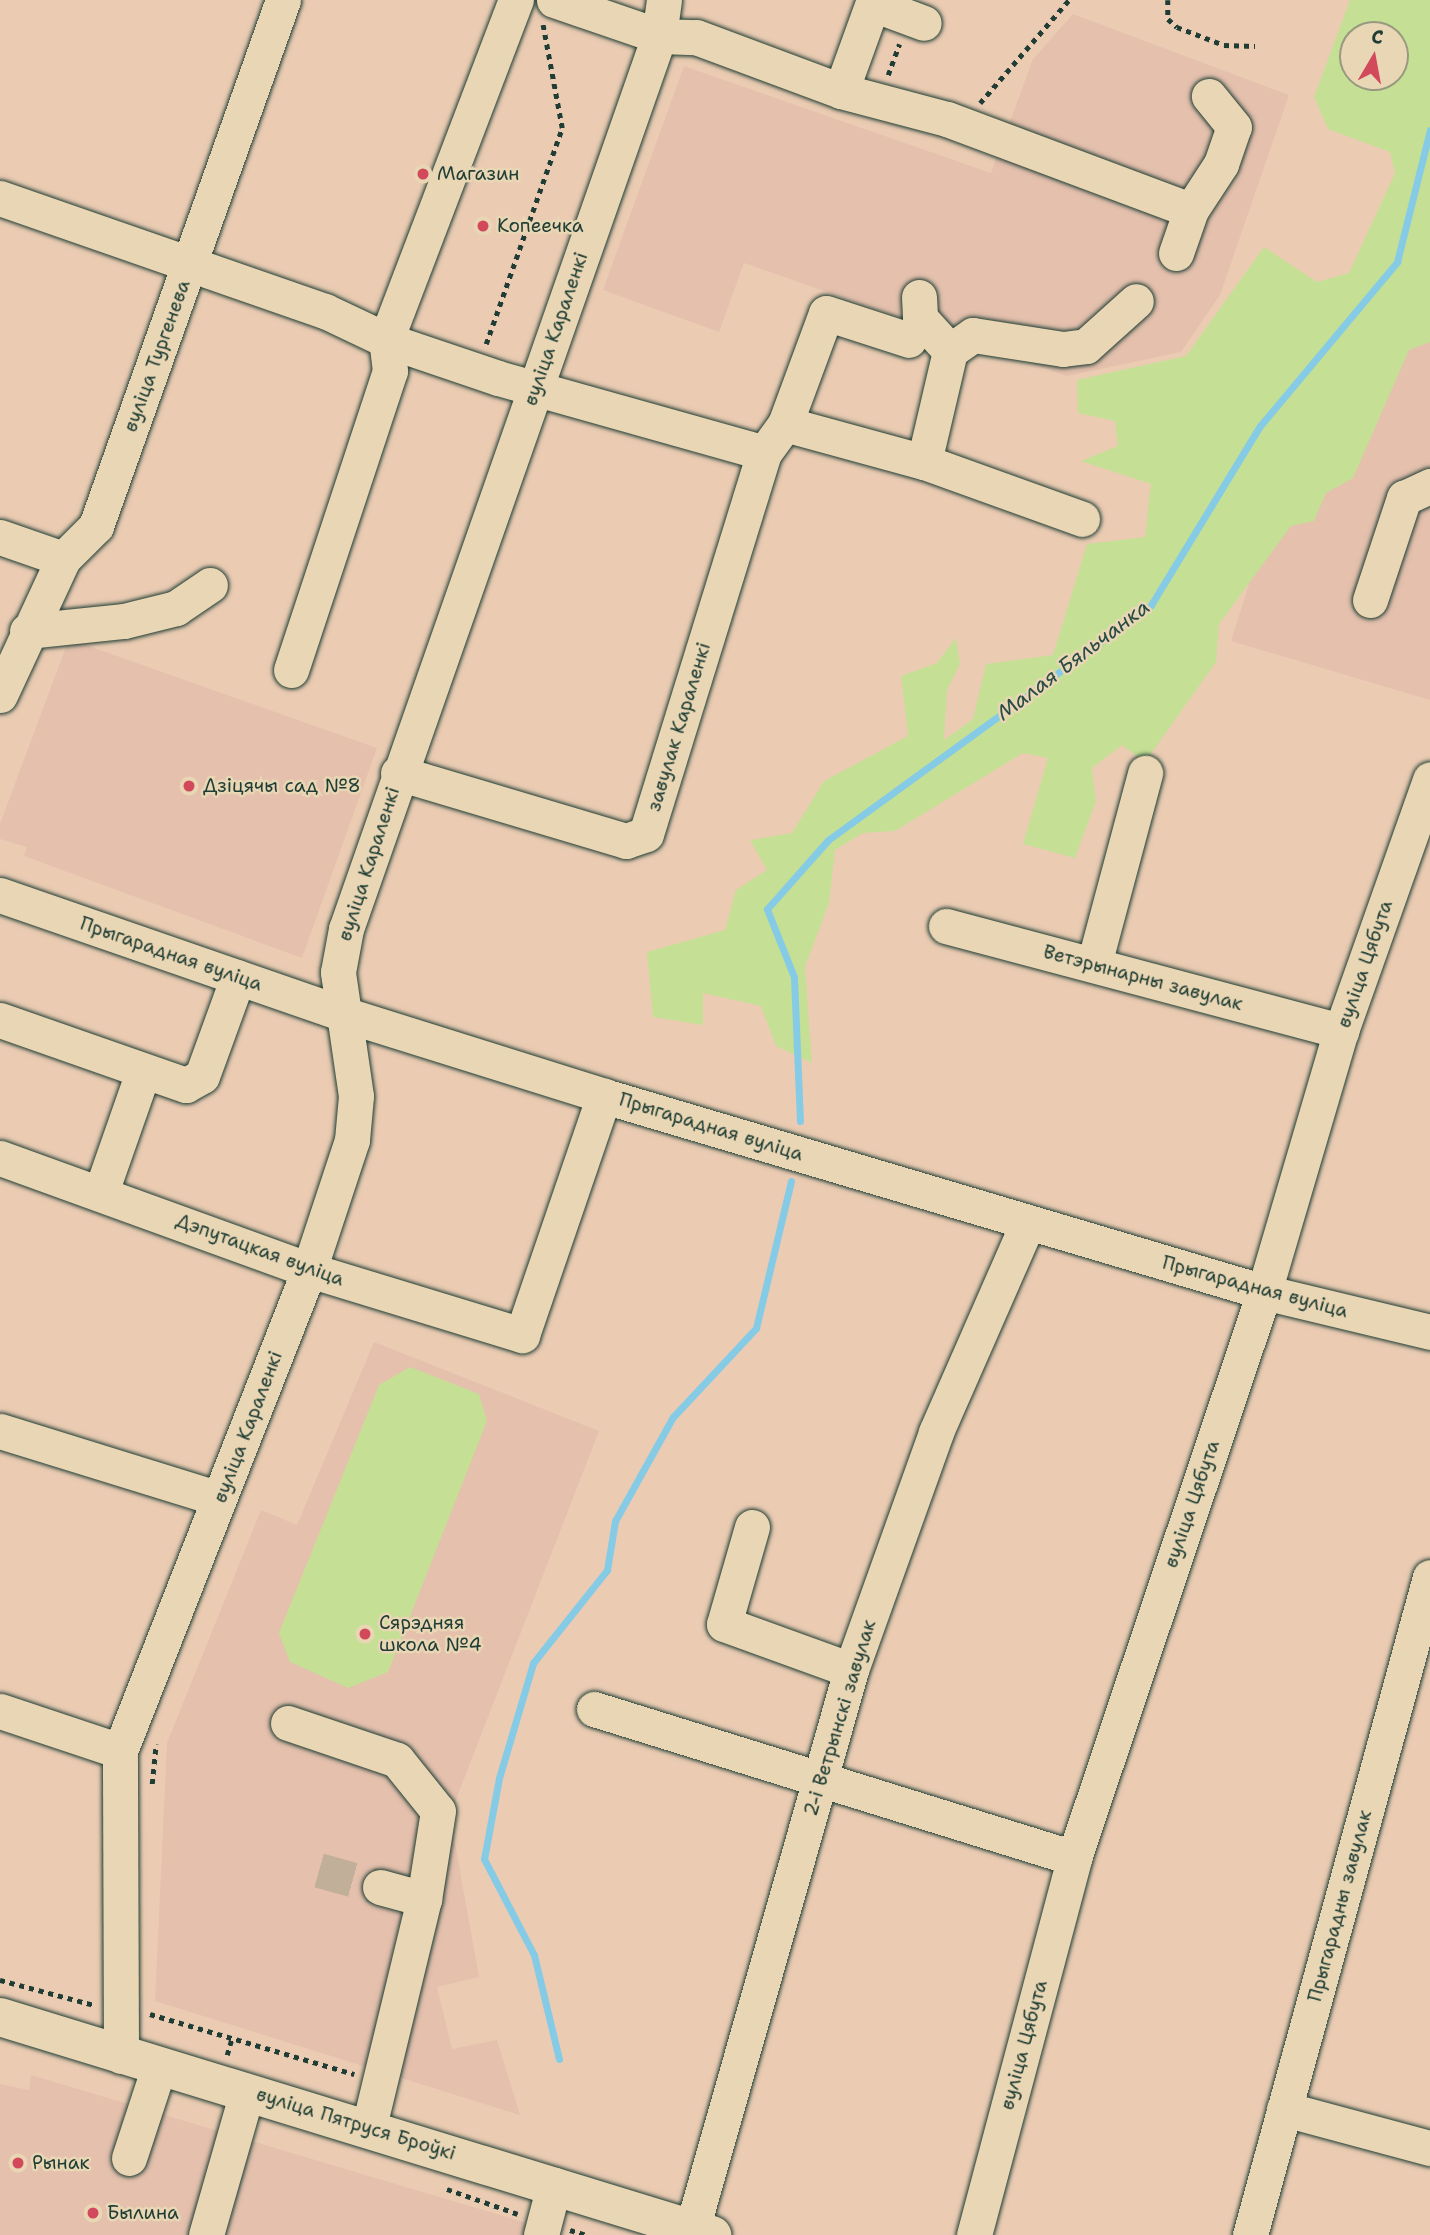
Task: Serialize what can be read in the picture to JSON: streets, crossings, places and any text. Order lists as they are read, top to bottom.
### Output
{
  "streets": {
    "main road": ["вуліца Пятруся Броўкі"],
    "street": [
      "вуліца Караленкі",
      "вуліца Тургенева",
      "завулак Караленкі",
      "Прыгарадная вуліца",
      "вуліца Цябута",
      "Ветэрынарны завулак",
      "Дэпутацкая вуліца",
      "2-і Ветрынскі завулак",
      "Прыгарадны завулак"
    ]
  },
  "crossings": [
    ["вуліца Караленкі", "завулак Караленкі"],
    ["вуліца Караленкі", "Прыгарадная вуліца"],
    ["вуліца Караленкі", "Дэпутацкая вуліца"],
    ["вуліца Караленкі", "вуліца Пятруся Броўкі"],
    ["Прыгарадная вуліца", "вуліца Цябута"],
    ["Прыгарадная вуліца", "Дэпутацкая вуліца"],
    ["Прыгарадная вуліца", "2-і Ветрынскі завулак"],
    ["вуліца Цябута", "Ветэрынарны завулак"],
    ["2-і Ветрынскі завулак", "вуліца Пятруся Броўкі"]
  ],
  "water": ["Малая Бяльчанка"],
  "places": [
    "Магазин",
    "Копеечка",
    "Дзіцячы сад №8",
    "Сярэдняя школа №4",
    "Рынак",
    "Былина"
  ],
  "north": "top"
}
